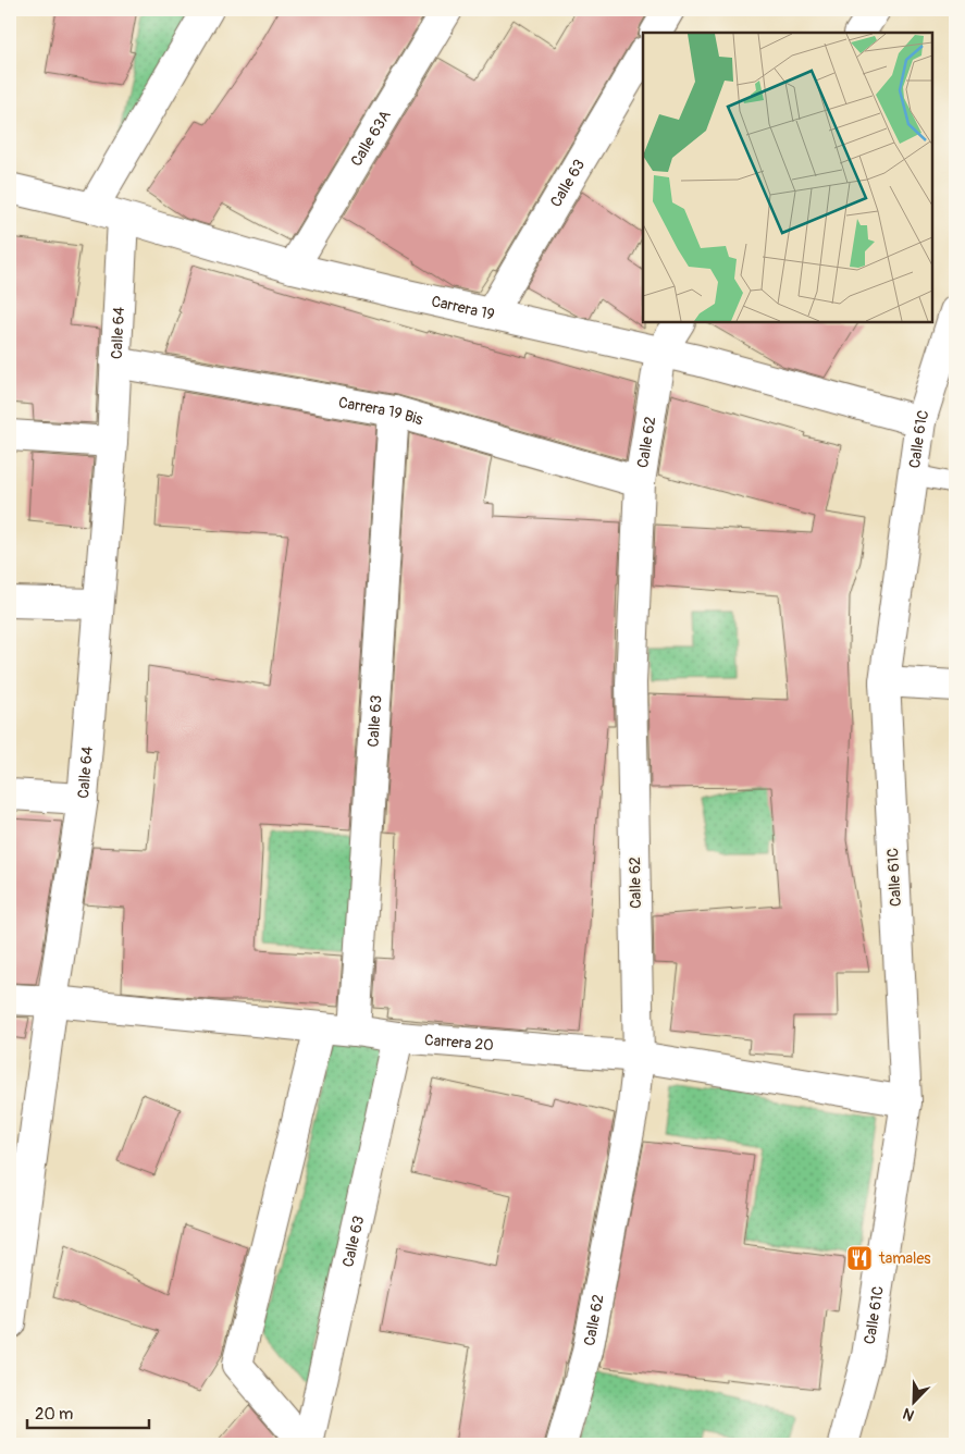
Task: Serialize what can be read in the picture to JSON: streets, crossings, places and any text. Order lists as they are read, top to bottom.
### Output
{
  "streets": {
    "street": [
      "Calle 63A",
      "Calle 63",
      "Carrera 19",
      "Calle 64",
      "Carrera 19 Bis",
      "Calle 61C",
      "Calle 62",
      "Carrera 20"
    ]
  },
  "crossings": [
    ["Calle 63A", "Carrera 19"],
    ["Calle 63", "Carrera 19"],
    ["Calle 63", "Carrera 19 Bis"],
    ["Calle 63", "Carrera 20"],
    ["Carrera 19", "Calle 64"],
    ["Carrera 19", "Calle 61C"],
    ["Carrera 19", "Calle 62"],
    ["Calle 64", "Carrera 19 Bis"],
    ["Calle 64", "Carrera 20"],
    ["Carrera 19 Bis", "Calle 62"],
    ["Calle 61C", "Carrera 20"],
    ["Calle 62", "Carrera 20"]
  ],
  "places": {
    "restaurant": ["tamales"]
  },
  "scale_bar": "20 m",
  "north": "bottom left"
}
